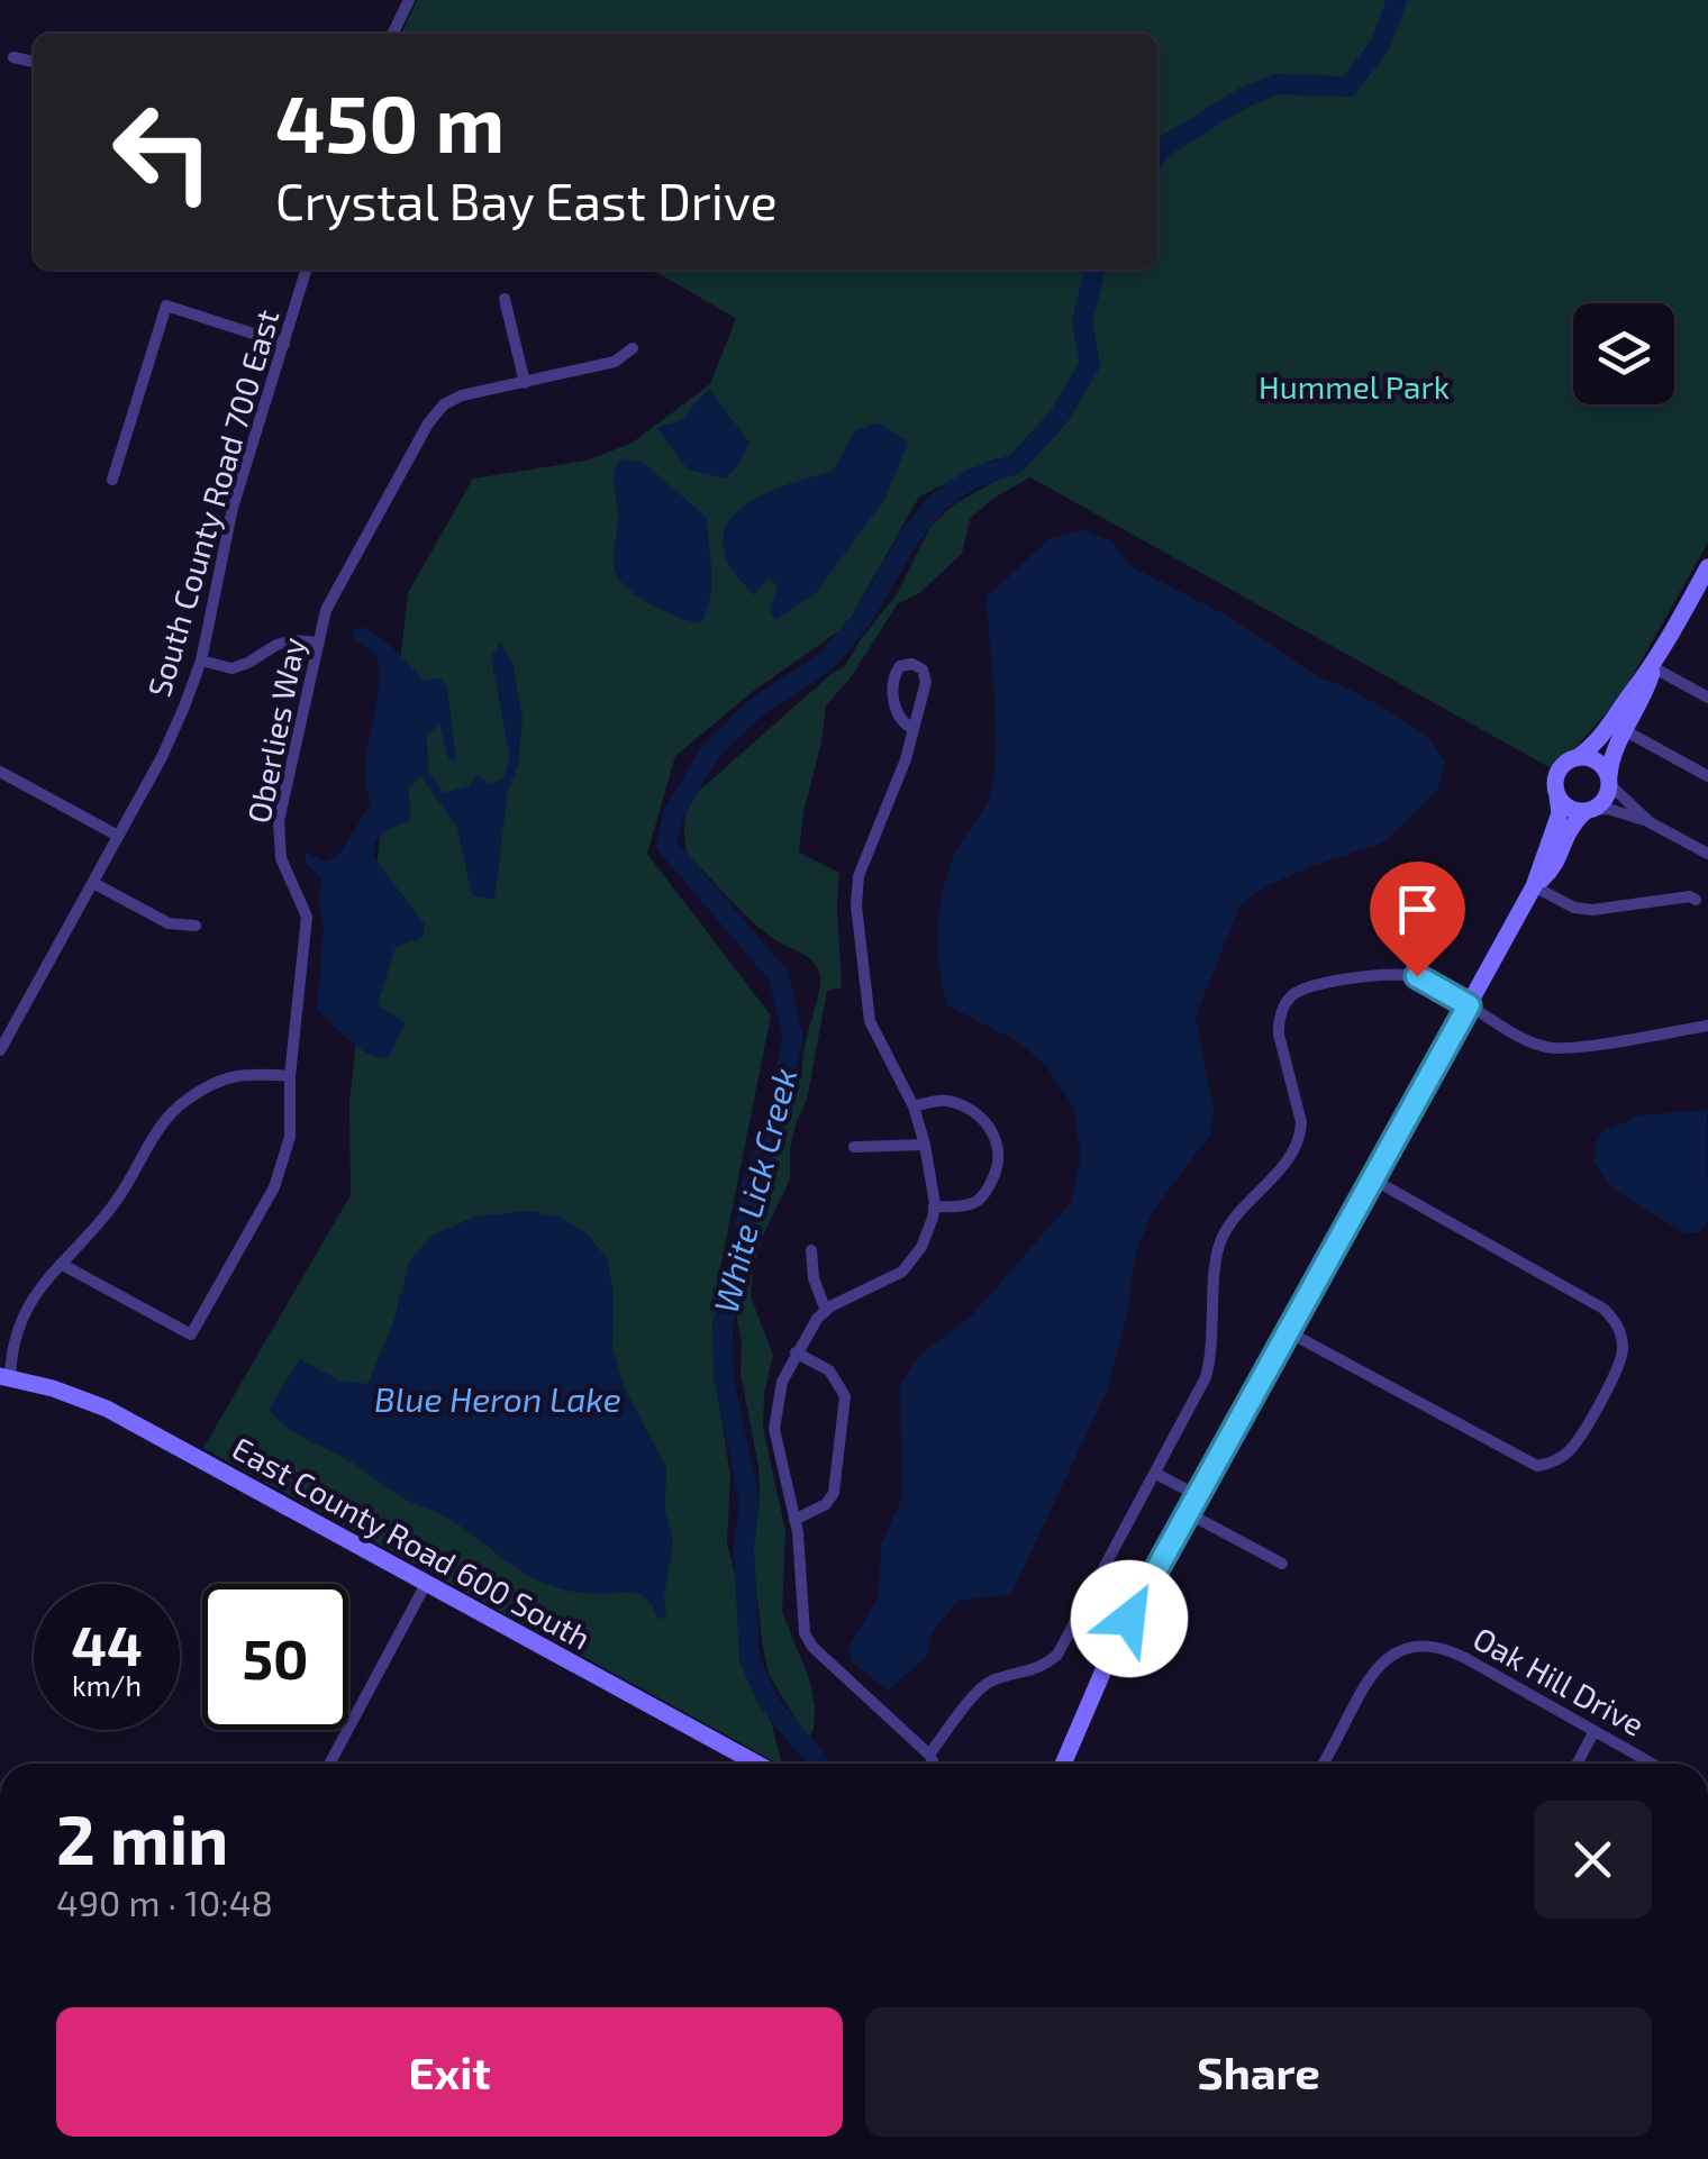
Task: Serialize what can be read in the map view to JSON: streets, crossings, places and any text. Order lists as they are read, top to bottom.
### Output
{
  "streets": {
    "main road": ["East County Road 600 South"],
    "street": ["South County Road 700 East", "Oberlies Way", "Oak Hill Drive"]
  },
  "water": ["White Lick Creek", "Blue Heron Lake"],
  "parks": ["Hummel Park"],
  "page": {
    "turn": ["450 m", "Crystal Bay East Drive"],
    "speed": "44 km/h",
    "limit": "50",
    "heading": ["2 min", "490 m · 10:48"],
    "buttons": ["Exit", "Share"]
  }
}
